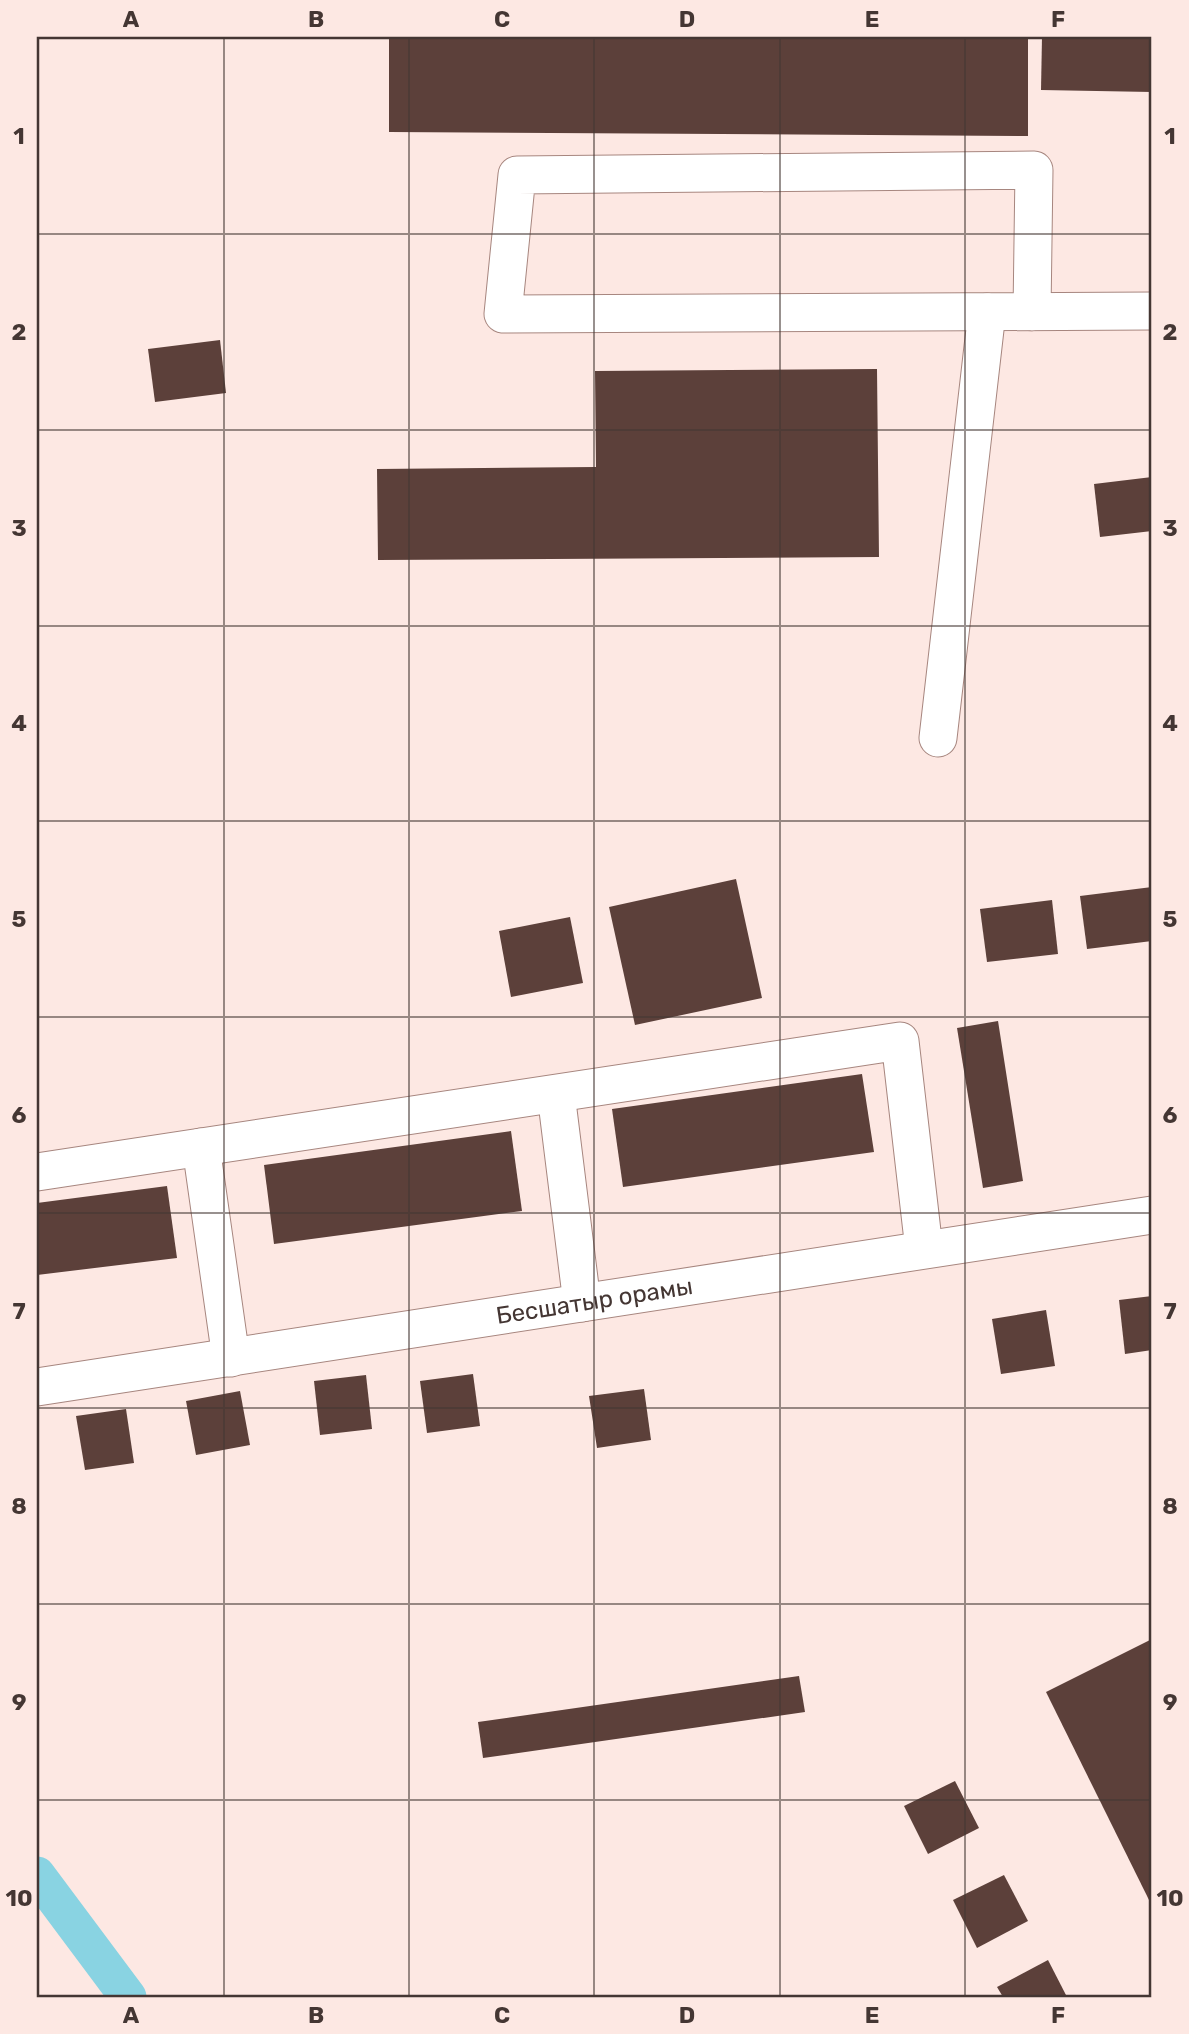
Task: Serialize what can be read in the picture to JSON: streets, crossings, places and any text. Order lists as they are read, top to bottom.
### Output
{
  "streets": {
    "street": ["Бесшатыр орамы"]
  },
  "grid": {
    "columns": [
      "A",
      "B",
      "C",
      "D",
      "E",
      "F"
    ],
    "rows": [
      "1",
      "2",
      "3",
      "4",
      "5",
      "6",
      "7",
      "8",
      "9",
      "10"
    ]
  }
}
